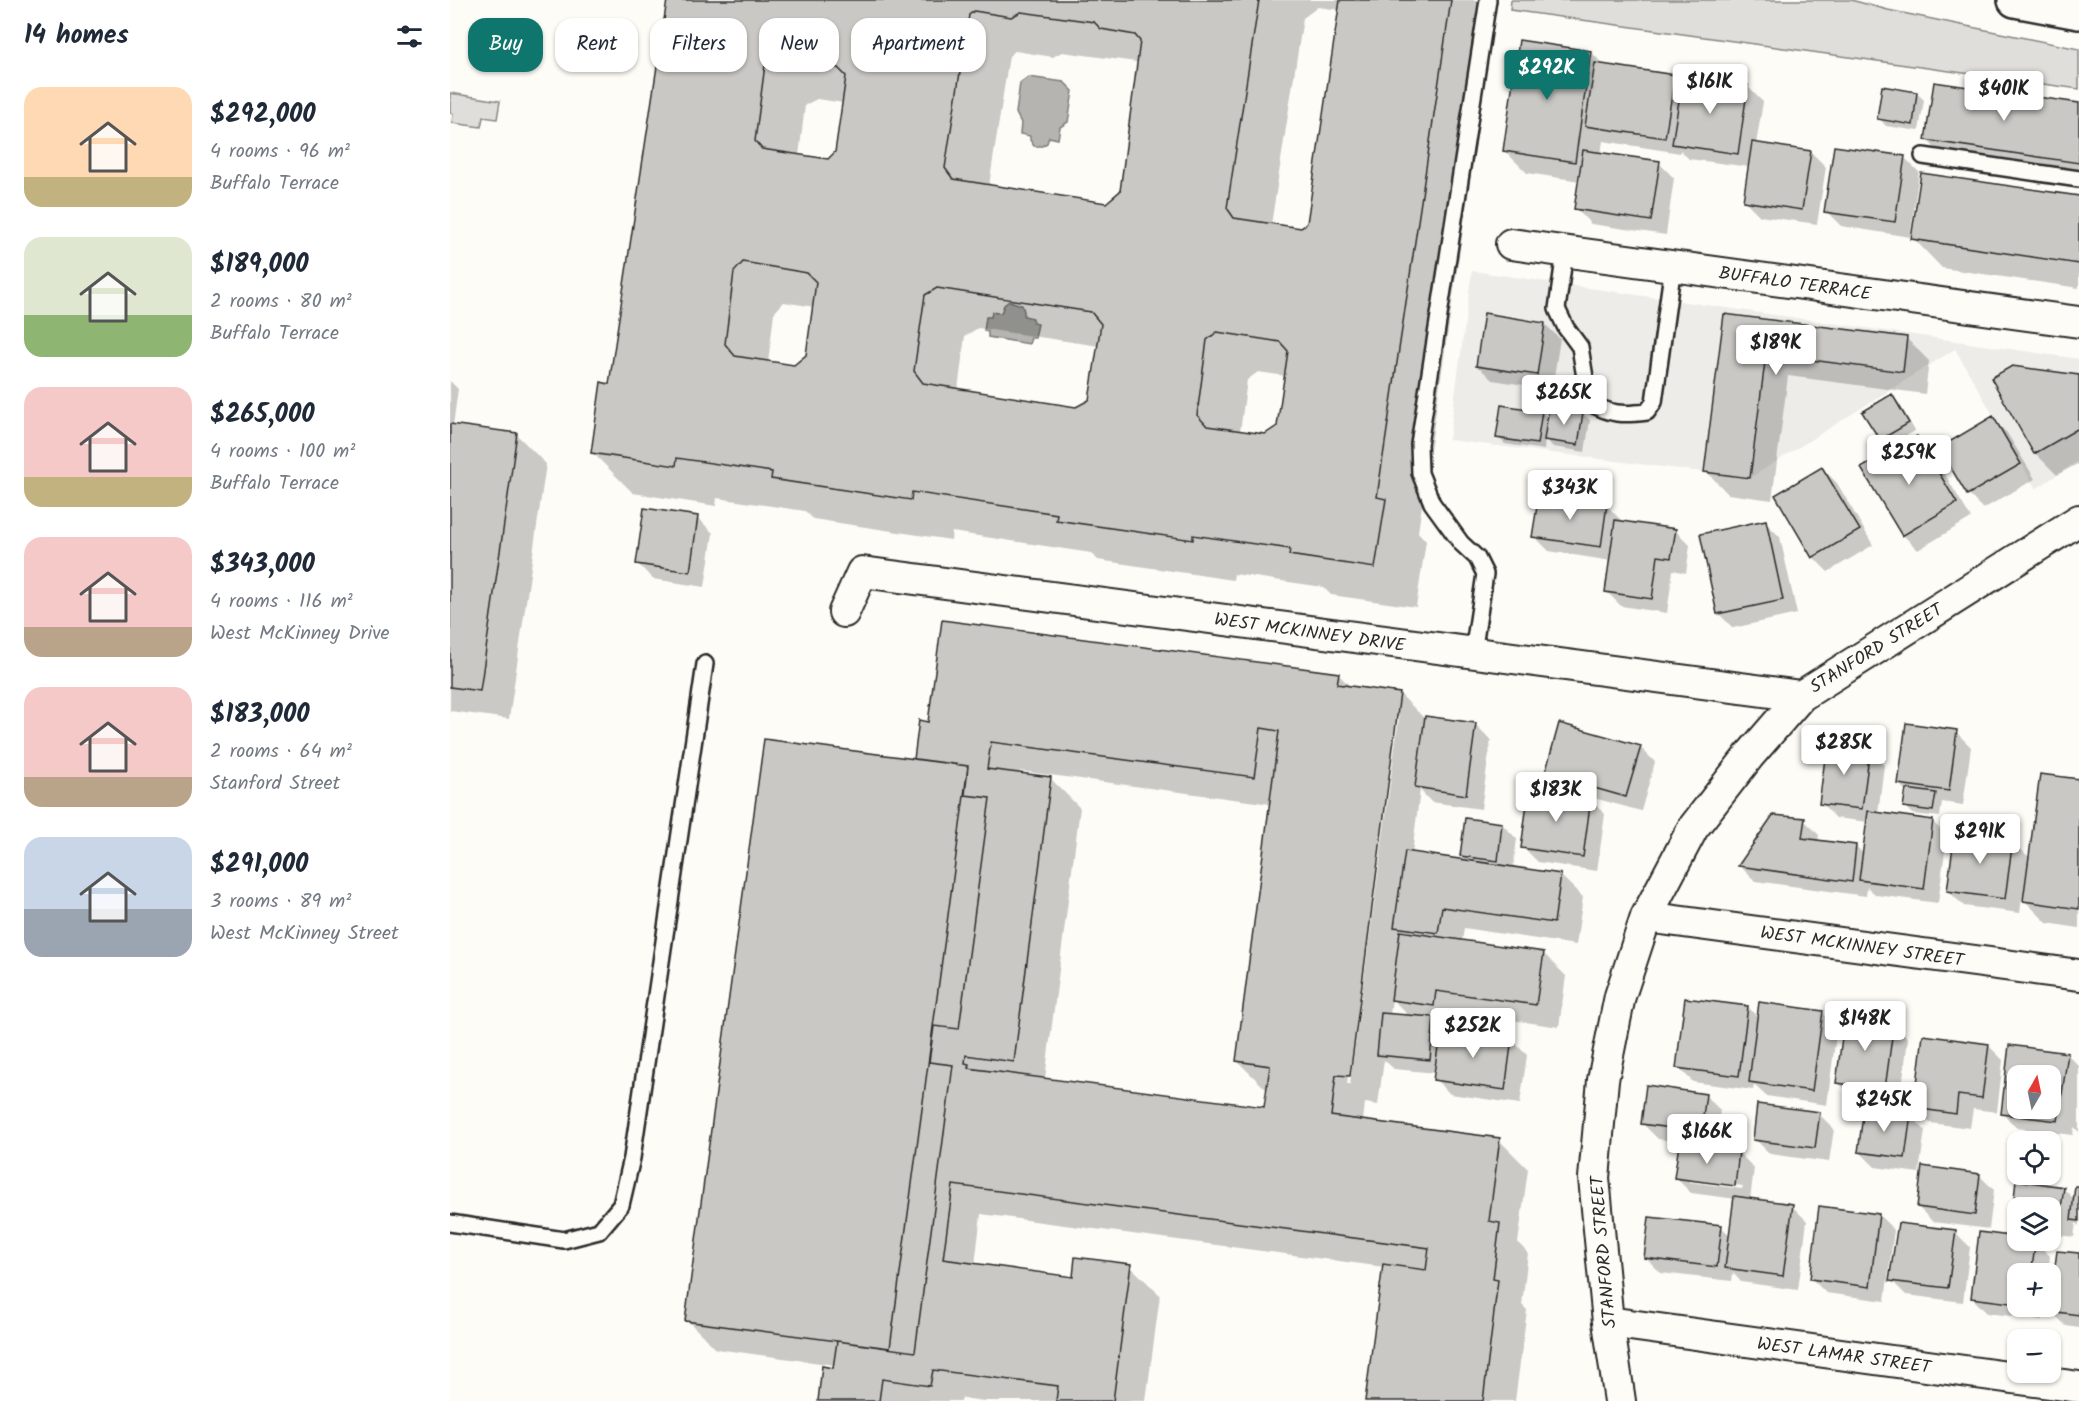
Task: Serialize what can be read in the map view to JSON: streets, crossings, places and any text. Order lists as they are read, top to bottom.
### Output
{
  "streets": {
    "street": [
      "BUFFALO TERRACE",
      "WEST MCKINNEY DRIVE",
      "STANFORD STREET",
      "WEST MCKINNEY STREET",
      "WEST LAMAR STREET"
    ]
  },
  "crossings": [
    ["WEST MCKINNEY DRIVE", "STANFORD STREET"],
    ["STANFORD STREET", "WEST MCKINNEY STREET"],
    ["STANFORD STREET", "WEST LAMAR STREET"]
  ],
  "north": "top",
  "page": {
    "heading": "14 homes",
    "chip": [
      "Buy",
      "Rent",
      "Filters",
      "New",
      "Apartment"
    ],
    "price": [
      "$292K",
      "$161K",
      "$401K",
      "$189K",
      "$265K",
      "$259K",
      "$343K",
      "$285K",
      "$183K",
      "$291K",
      "$148K",
      "$252K",
      "$245K",
      "$166K"
    ],
    "list": [
      {
        "name": "$292,000",
        "note": "4 rooms · 96 m² · Buffalo Terrace"
      },
      {
        "name": "$189,000",
        "note": "2 rooms · 80 m² · Buffalo Terrace"
      },
      {
        "name": "$265,000",
        "note": "4 rooms · 100 m² · Buffalo Terrace"
      },
      {
        "name": "$343,000",
        "note": "4 rooms · 116 m² · West McKinney Drive"
      },
      {
        "name": "$183,000",
        "note": "2 rooms · 64 m² · Stanford Street"
      },
      {
        "name": "$291,000",
        "note": "3 rooms · 89 m² · West McKinney Street"
      }
    ],
    "map_buttons": ["+", "−"]
  }
}
